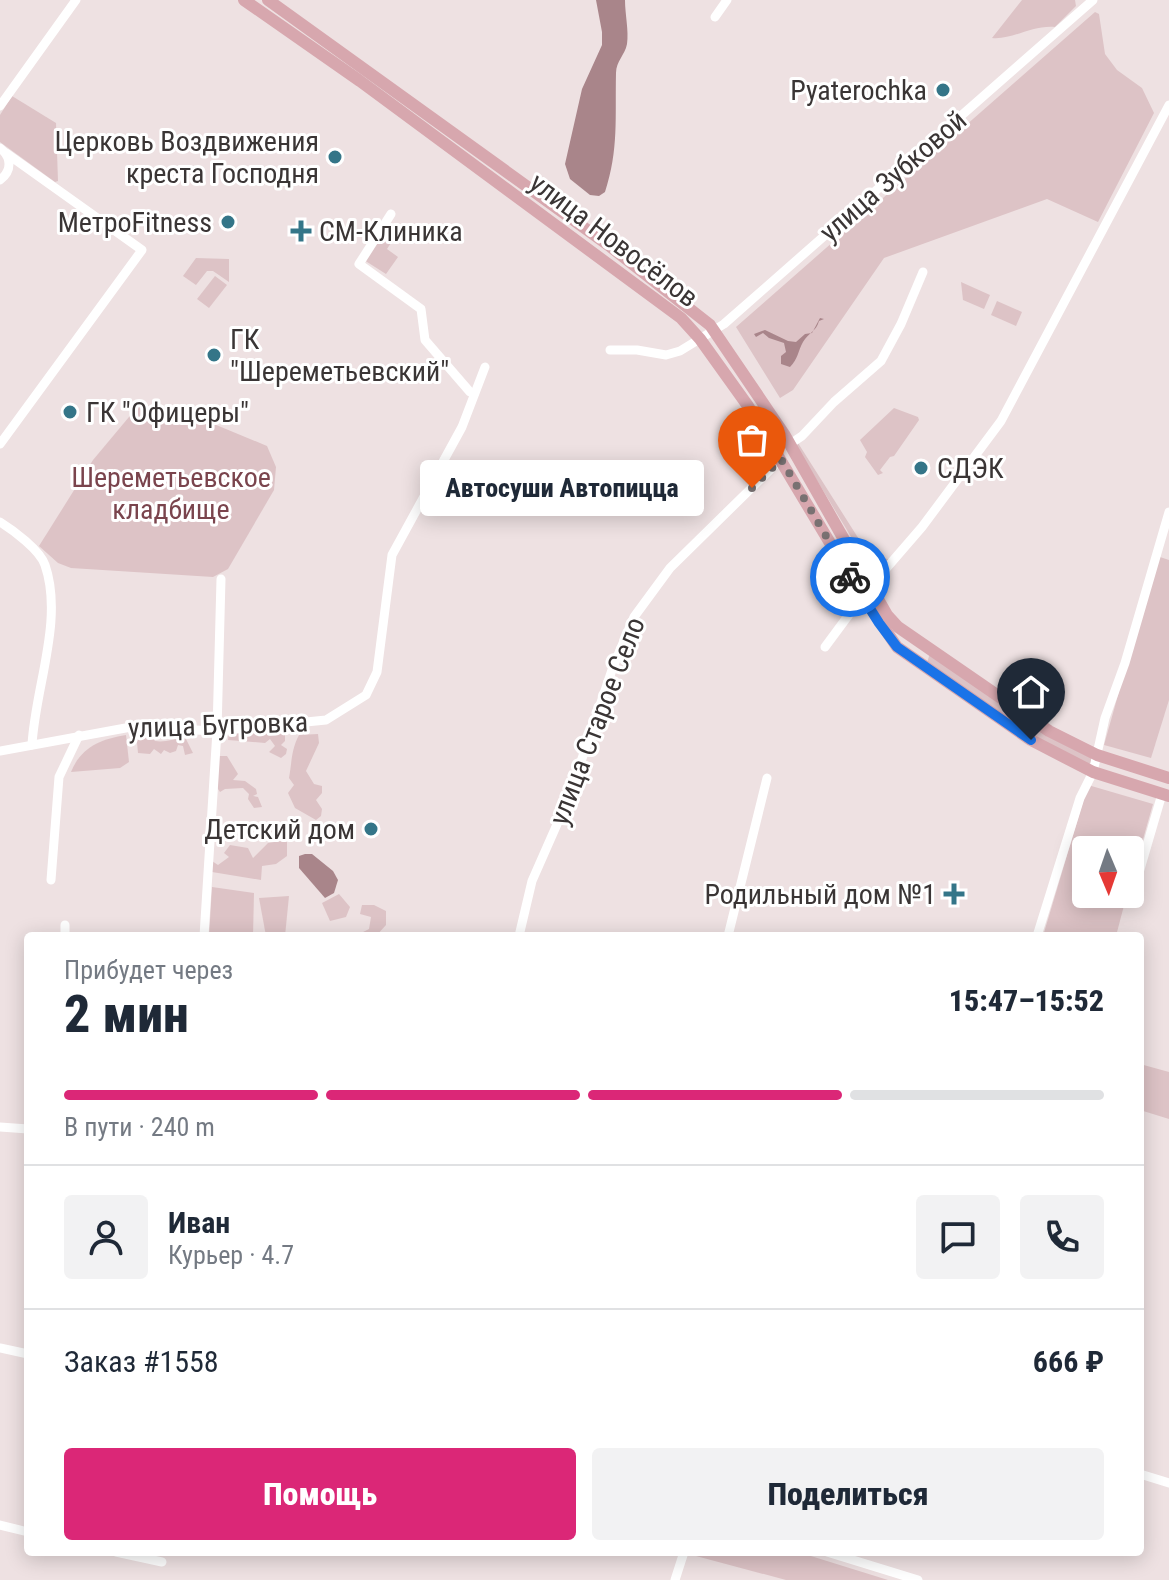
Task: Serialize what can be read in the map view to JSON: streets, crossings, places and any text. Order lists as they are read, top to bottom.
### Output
{
  "streets": {
    "main road": ["улица Новосёлов"],
    "street": ["улица Зубковой", "улица Старое Село", "улица Бугровка"]
  },
  "crossings": [
    ["улица Зубковой", "улица Новосёлов"],
    ["улица Новосёлов", "улица Старое Село"]
  ],
  "parks": ["Шереметьевское кладбище"],
  "places": {
    "other": [
      "Pyaterochka",
      "Церковь Воздвижения креста Господня",
      "МетроFitness",
      "ГК \"Шереметьевский\"",
      "ГК \"Офицеры\"",
      "СДЭК",
      "Автосуши Автопицца",
      "Детский дом"
    ],
    "health": ["СМ-Клиника", "Родильный дом №1"]
  },
  "north": "bottom",
  "page": {
    "bubble": "Автосуши Автопицца",
    "heading": ["2 мин", "Прибудет через", "15:47–15:52"],
    "panel": [
      "Иван",
      "Курьер · 4.7",
      "Заказ #1558",
      "666 ₽"
    ],
    "bar": "В пути · 240 m",
    "buttons": ["Помощь", "Поделиться"]
  }
}
